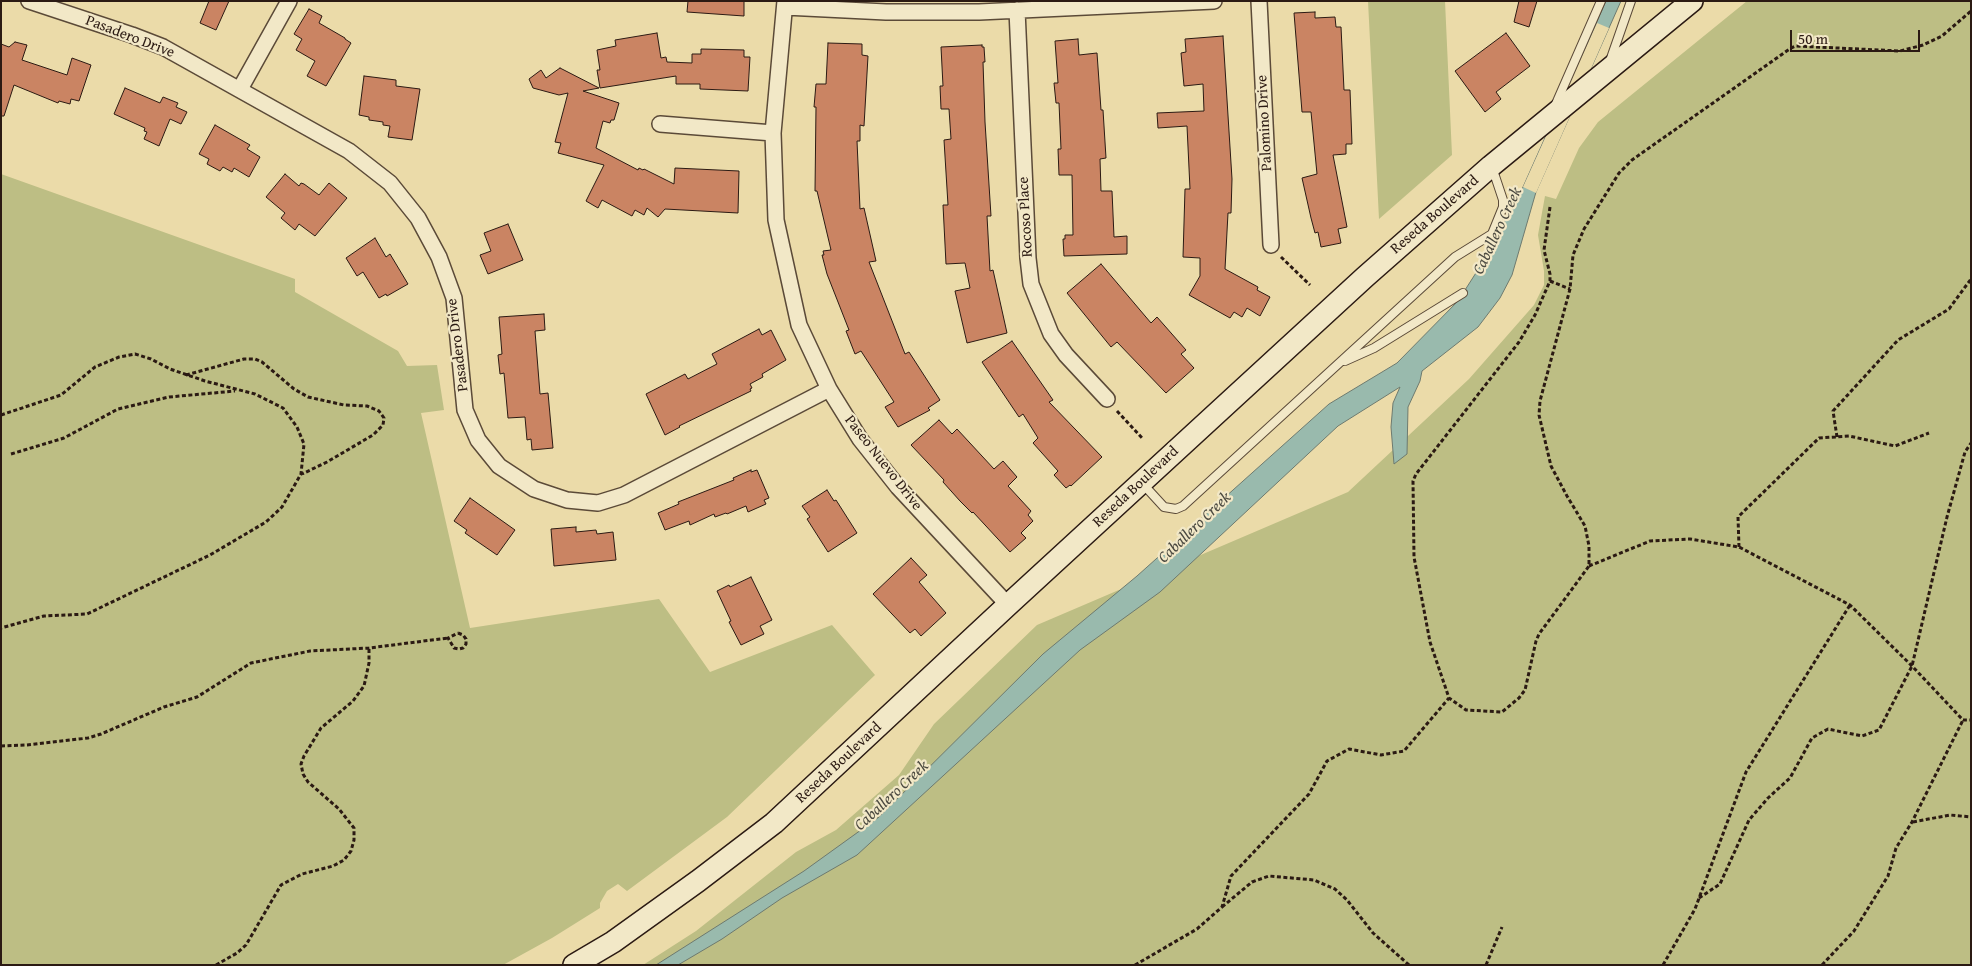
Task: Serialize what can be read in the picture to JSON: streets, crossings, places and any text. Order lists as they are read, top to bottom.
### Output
{
  "streets": {
    "main road": ["Reseda Boulevard"],
    "street": [
      "Pasadero Drive",
      "Palomino Drive",
      "Rocoso Place",
      "Paseo Nuevo Drive"
    ]
  },
  "crossings": [
    ["Pasadero Drive", "Paseo Nuevo Drive"],
    ["Reseda Boulevard", "Paseo Nuevo Drive"]
  ],
  "water": ["Caballero Creek"],
  "scale_bar": "50 m"
}
